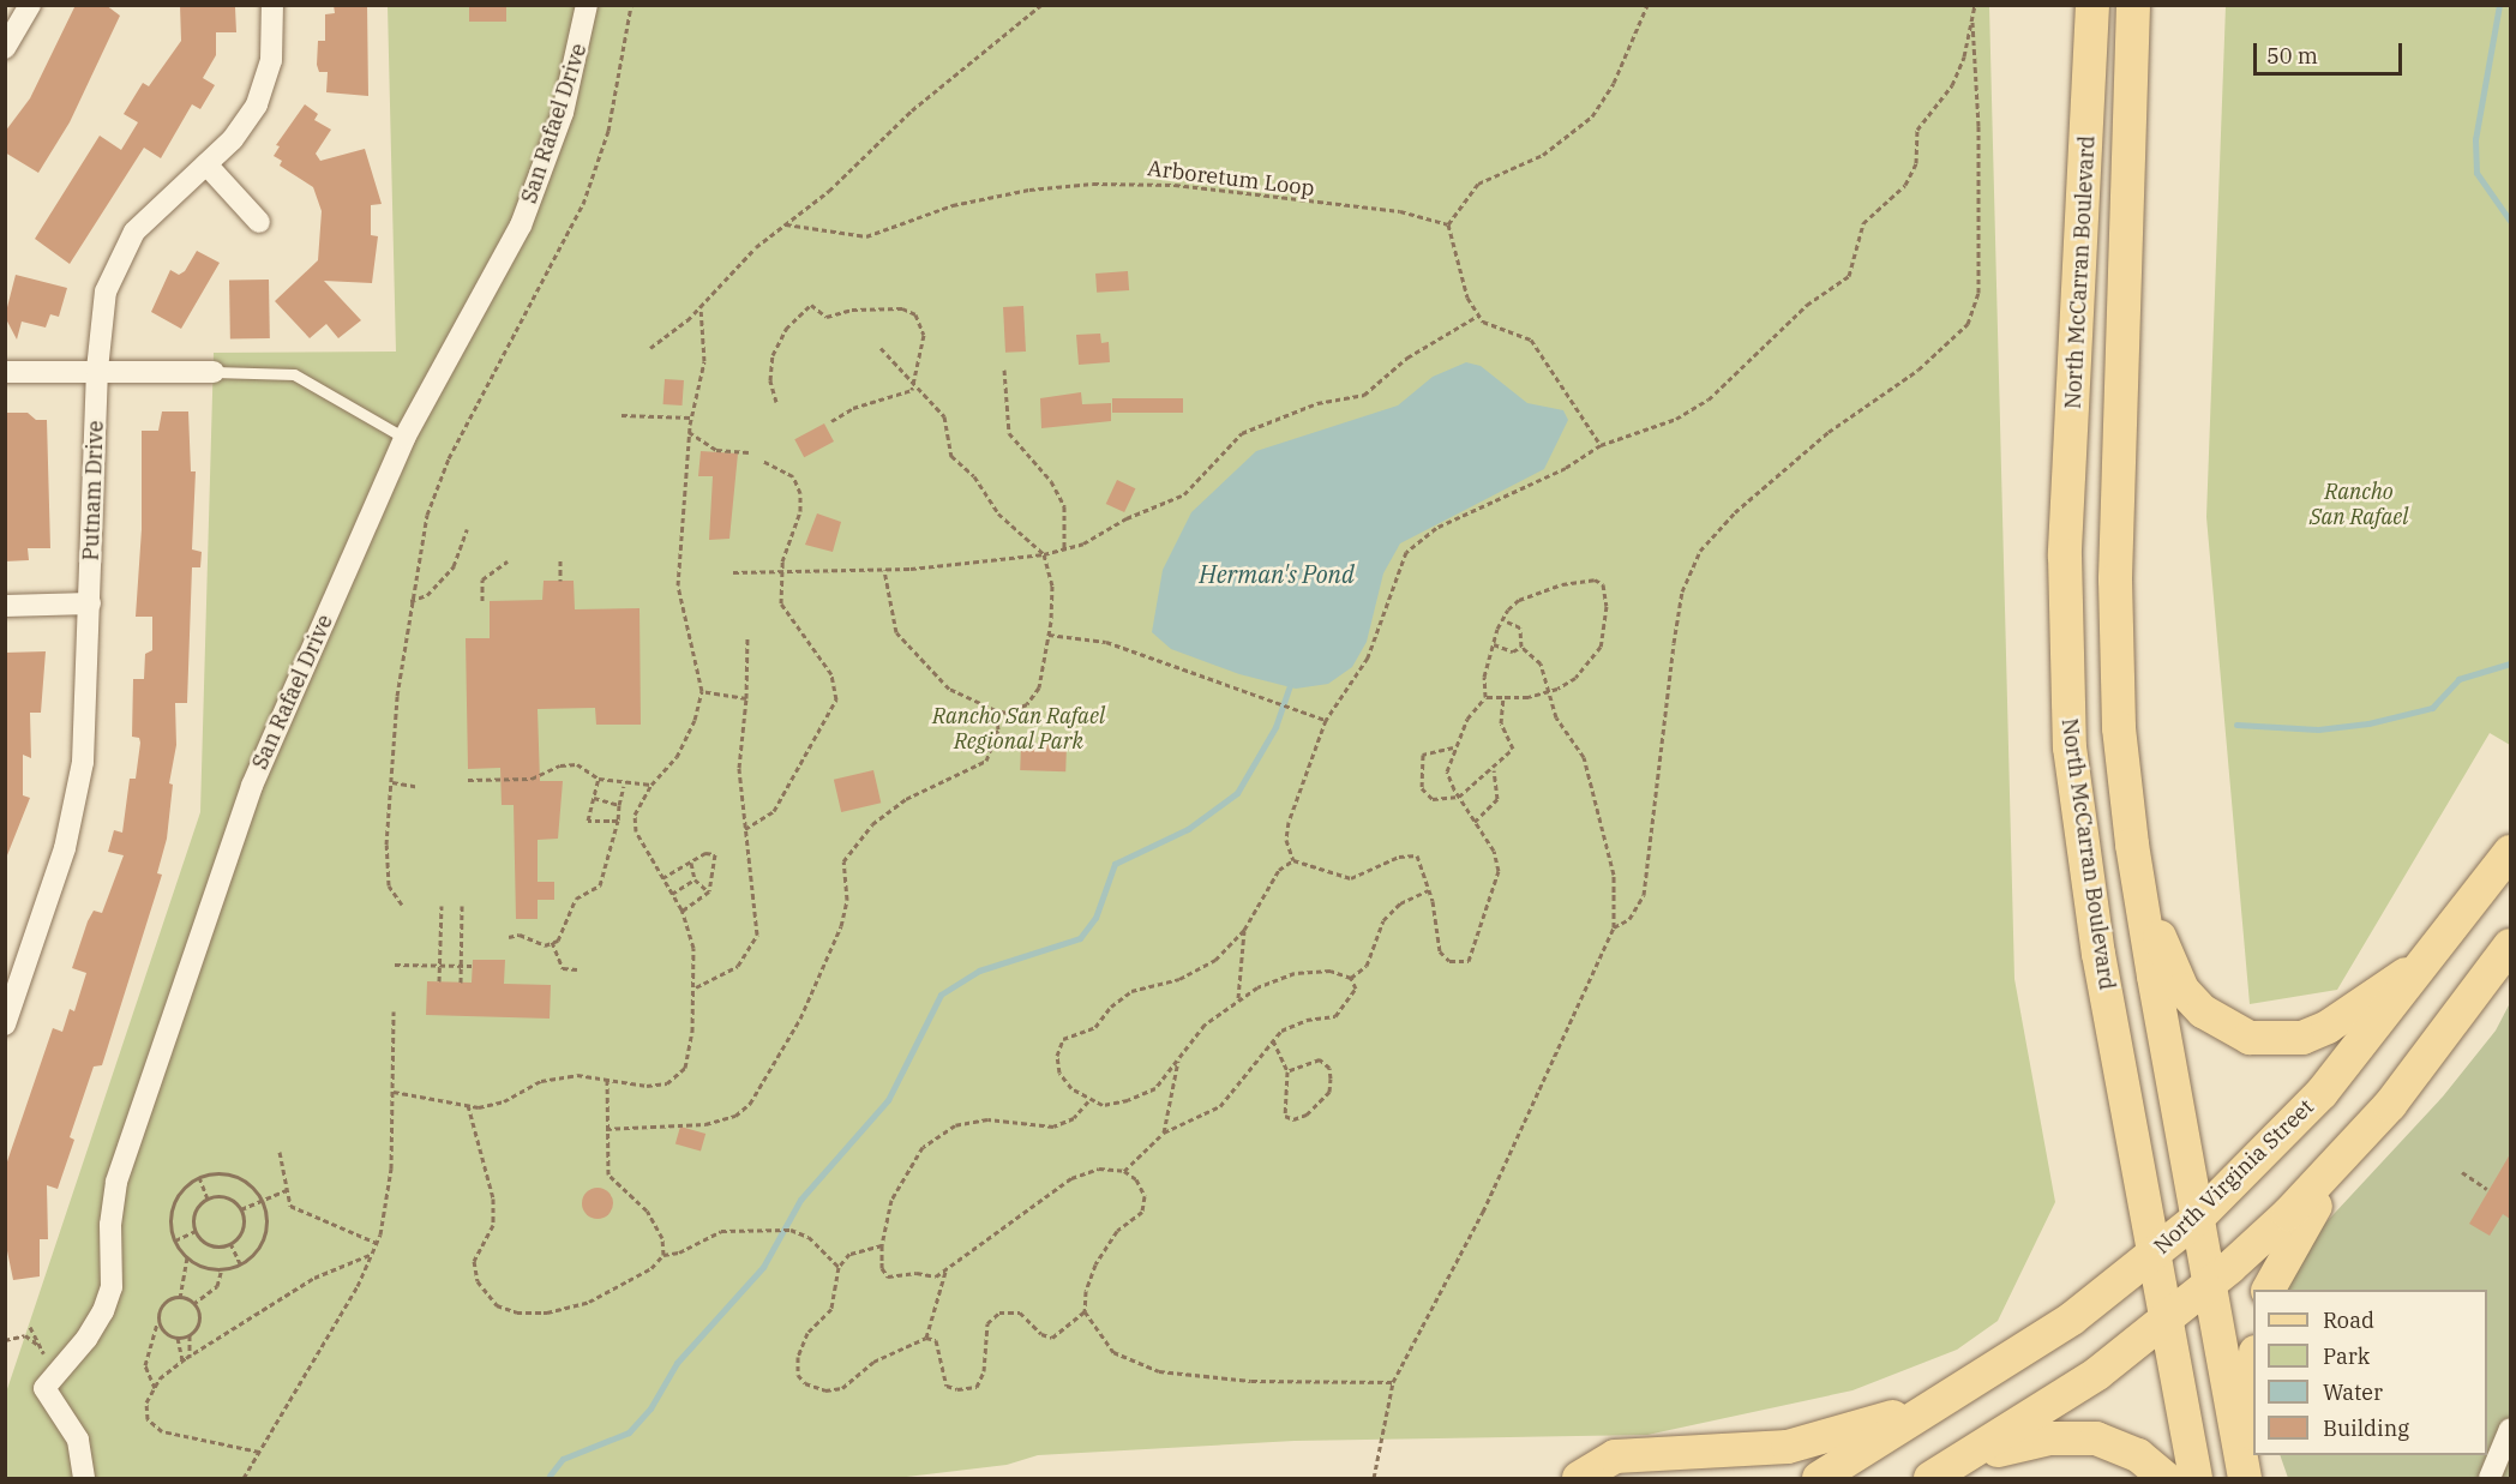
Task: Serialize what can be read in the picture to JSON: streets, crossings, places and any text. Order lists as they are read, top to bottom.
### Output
{
  "streets": {
    "main road": ["North McCarran Boulevard", "North Virginia Street"],
    "street": ["San Rafael Drive", "Putnam Drive"],
    "path": ["Arboretum Loop"]
  },
  "crossings": [
    ["North McCarran Boulevard", "North Virginia Street"]
  ],
  "water": ["Herman's Pond"],
  "parks": ["Rancho San Rafael", "Rancho San Rafael Regional Park"],
  "legend": [
    "Road",
    "Park",
    "Water",
    "Building"
  ],
  "scale_bar": "50 m"
}
